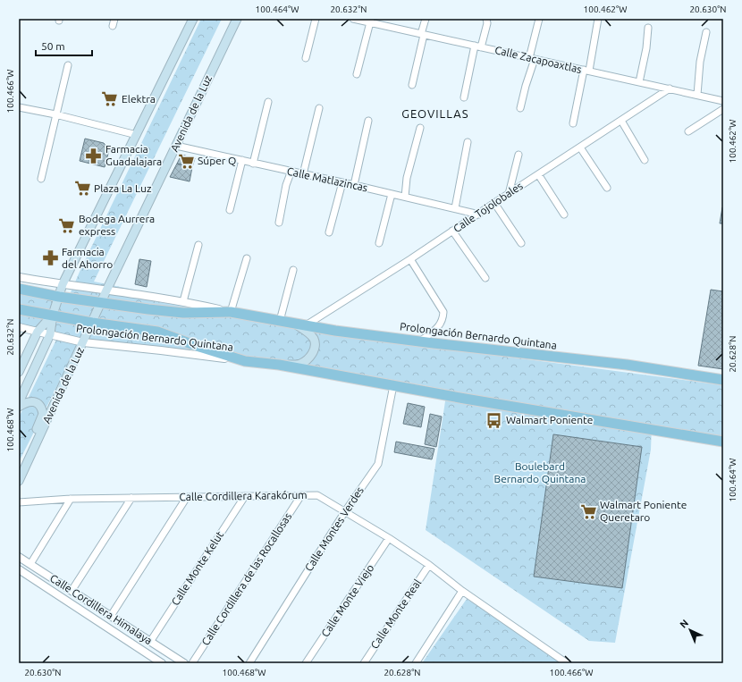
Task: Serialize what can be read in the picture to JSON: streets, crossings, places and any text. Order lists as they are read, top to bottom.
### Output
{
  "streets": {
    "main road": ["Avenida de la Luz", "Prolongación Bernardo Quintana"],
    "street": [
      "Calle Zacapoaxtlas",
      "Calle Matlazincas",
      "Calle Tojolobales",
      "Calle Cordillera Karakórum",
      "Calle Montes Verdes",
      "Calle Monte Kelut",
      "Calle Cordillera de las Rocallosas",
      "Calle Monte Viejo",
      "Calle Cordillera Himalaya",
      "Calle Monte Real"
    ]
  },
  "crossings": [
    ["Calle Zacapoaxtlas", "Calle Tojolobales"],
    ["Avenida de la Luz", "Calle Matlazincas"],
    ["Avenida de la Luz", "Prolongación Bernardo Quintana"],
    ["Calle Matlazincas", "Calle Tojolobales"],
    ["Calle Tojolobales", "Prolongación Bernardo Quintana"],
    ["Prolongación Bernardo Quintana", "Calle Montes Verdes"],
    ["Calle Cordillera Karakórum", "Calle Montes Verdes"],
    ["Calle Cordillera Karakórum", "Calle Monte Kelut"],
    ["Calle Cordillera Karakórum", "Calle Cordillera de las Rocallosas"],
    ["Calle Cordillera Karakórum", "Calle Monte Viejo"],
    ["Calle Cordillera Karakórum", "Calle Monte Real"],
    ["Calle Monte Kelut", "Calle Cordillera Himalaya"]
  ],
  "districts": ["GEOVILLAS"],
  "parks": ["Boulebard Bernardo Quintana"],
  "places": {
    "supermarket": [
      "Elektra",
      "Súper Q",
      "Plaza La Luz",
      "Bodega Aurrera express",
      "Walmart Poniente Queretaro"
    ],
    "pharmacy": ["Farmacia Guadalajara", "Farmacia del Ahorro"],
    "bus stop": ["Walmart Poniente"]
  },
  "scale_bar": "50 m",
  "north": "top left",
  "coordinates": [
    "100.464°W",
    "20.632°N",
    "100.462°W",
    "20.630°N",
    "100.466°W",
    "20.628°N",
    "100.468°W"
  ]
}
